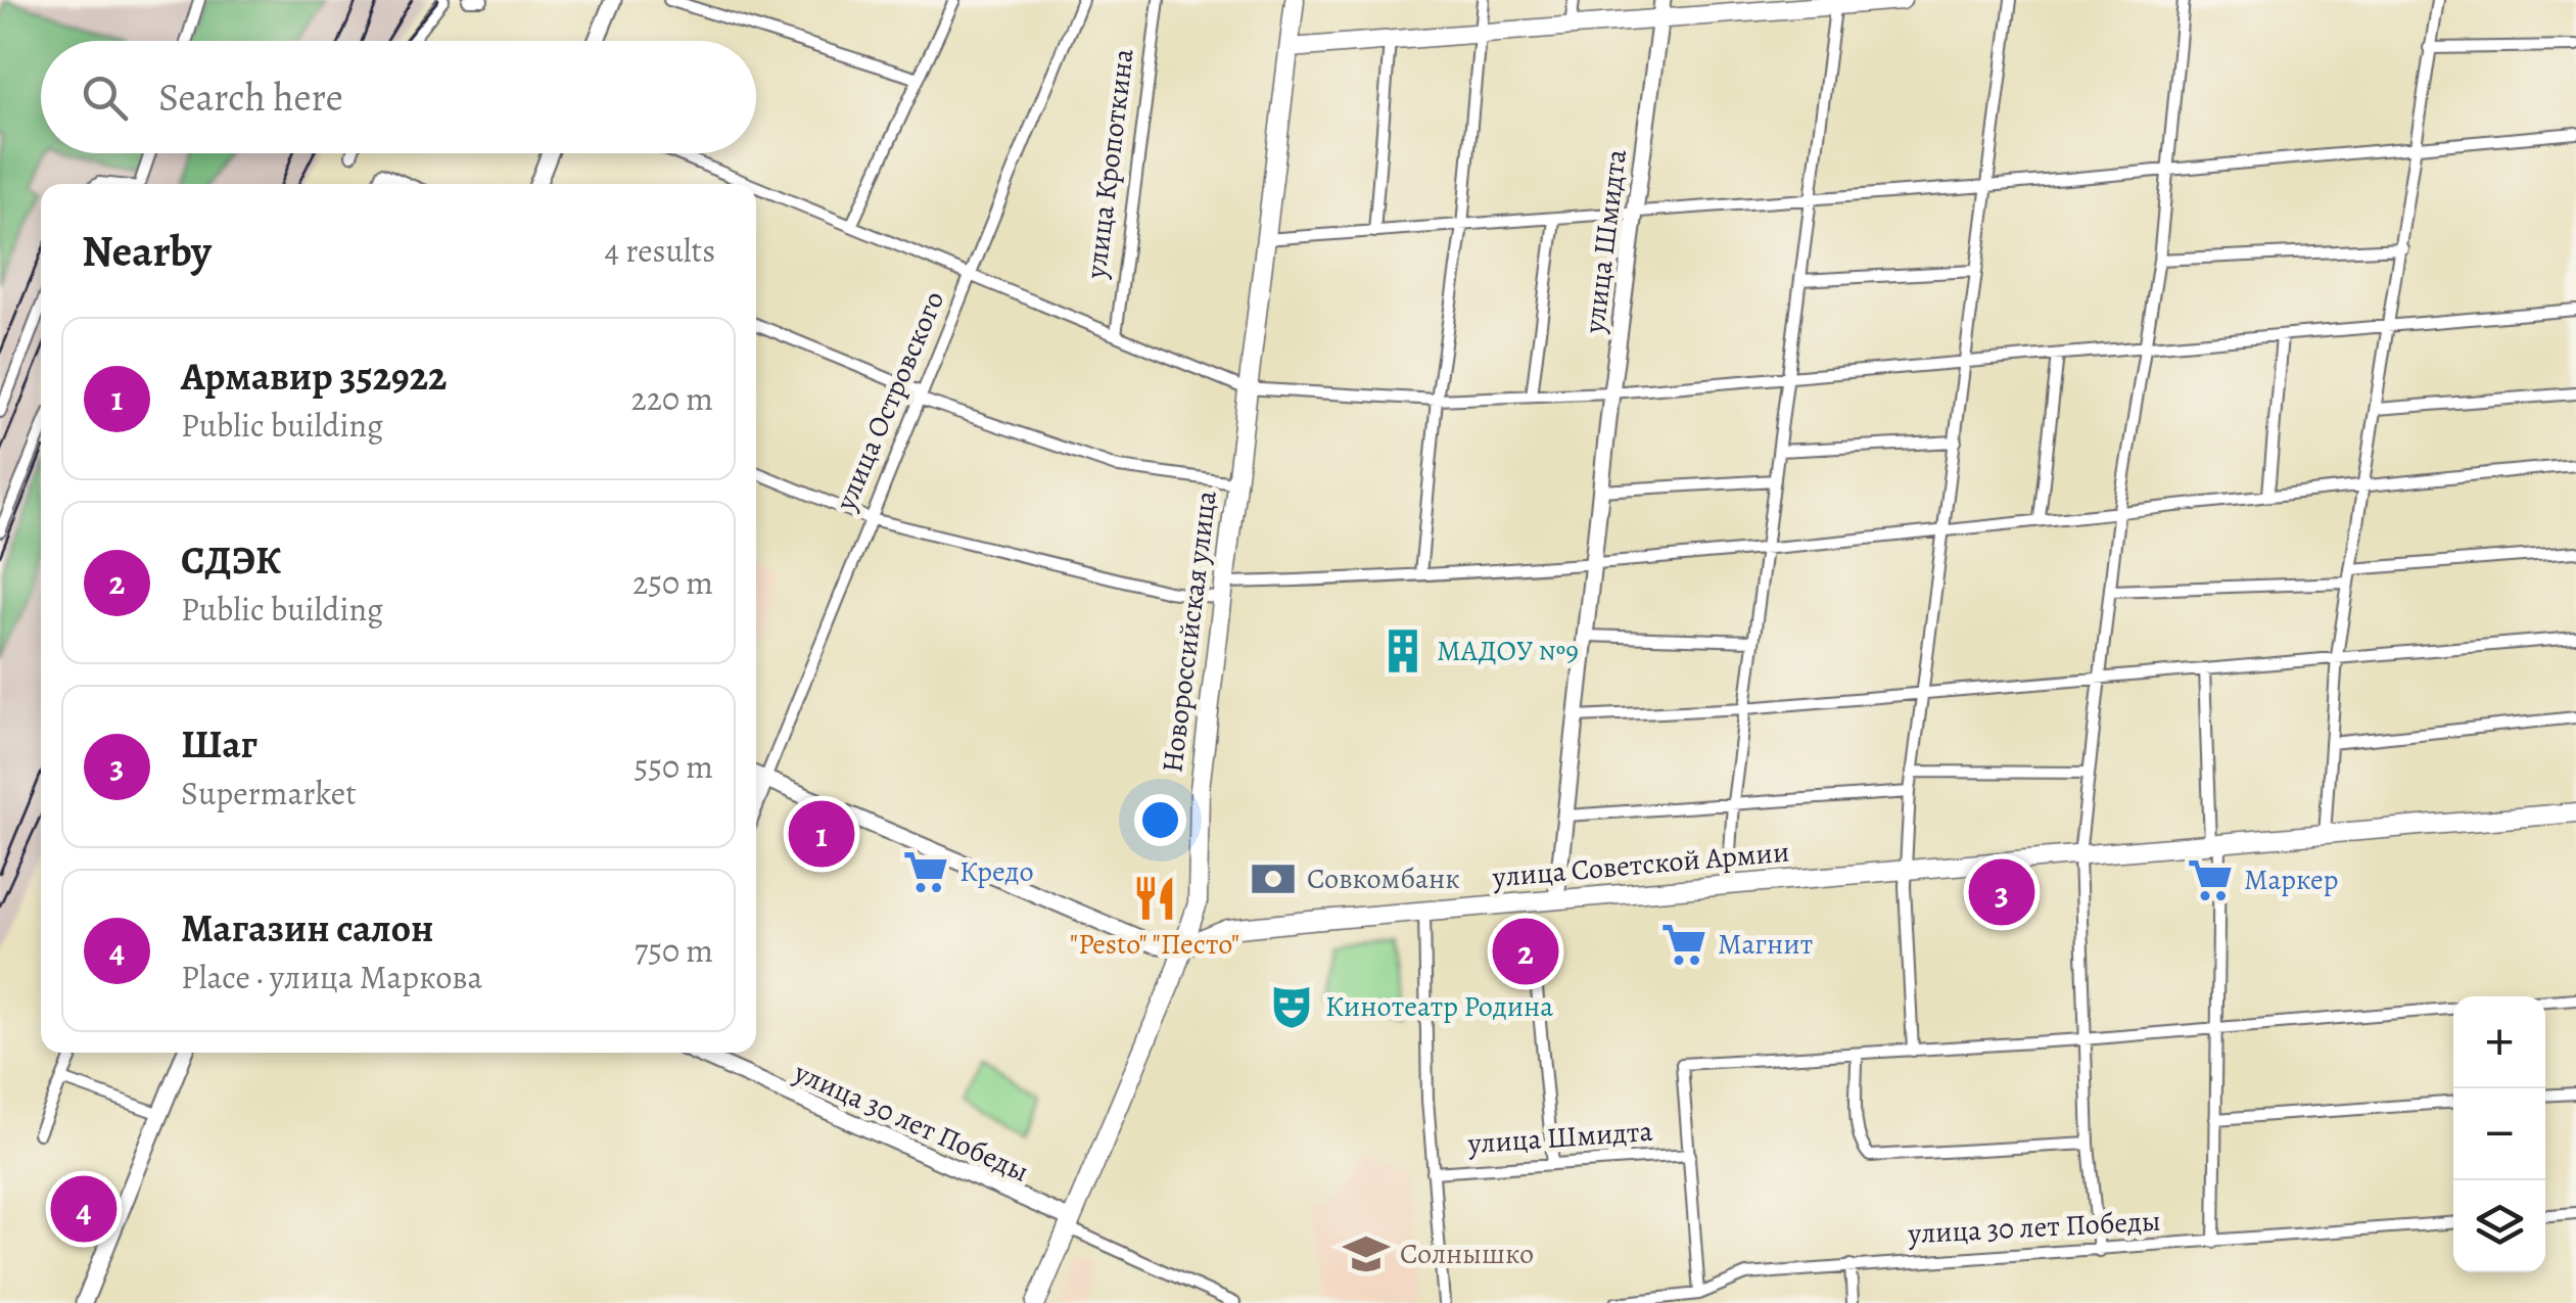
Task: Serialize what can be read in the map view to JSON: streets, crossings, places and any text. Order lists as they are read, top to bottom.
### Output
{
  "streets": {
    "main road": ["Новороссийская улица", "улица Советской Армии"],
    "street": [
      "улица Кропоткина",
      "улица Шмидта",
      "улица Островского",
      "улица 30 лет Победы"
    ]
  },
  "crossings": [
    ["улица Шмидта", "улица Советской Армии"],
    ["Новороссийская улица", "улица Советской Армии"],
    ["Новороссийская улица", "улица 30 лет Победы"]
  ],
  "places": {
    "building": ["МАДОУ №9"],
    "supermarket": ["Кредо", "Маркер", "Магнит"],
    "bank": ["Совкомбанк"],
    "restaurant": ["\"Pesto\" \"Песто\""],
    "theatre": ["Кинотеатр Родина"],
    "school or university": ["Солнышко"]
  },
  "page": {
    "search": "Search here",
    "heading": ["Nearby", "4 results"],
    "list": [
      {
        "mark": "1",
        "name": "Армавир 352922",
        "note": "Public building",
        "value": "220 m"
      },
      {
        "mark": "2",
        "name": "СДЭК",
        "note": "Public building",
        "value": "250 m"
      },
      {
        "mark": "3",
        "name": "Шаг",
        "note": "Supermarket",
        "value": "550 m"
      },
      {
        "mark": "4",
        "name": "Магазин салон",
        "note": "Place · улица Маркова",
        "value": "750 m"
      }
    ],
    "pins": [
      "1",
      "3",
      "2",
      "4"
    ],
    "map_buttons": ["+", "−"]
  }
}
